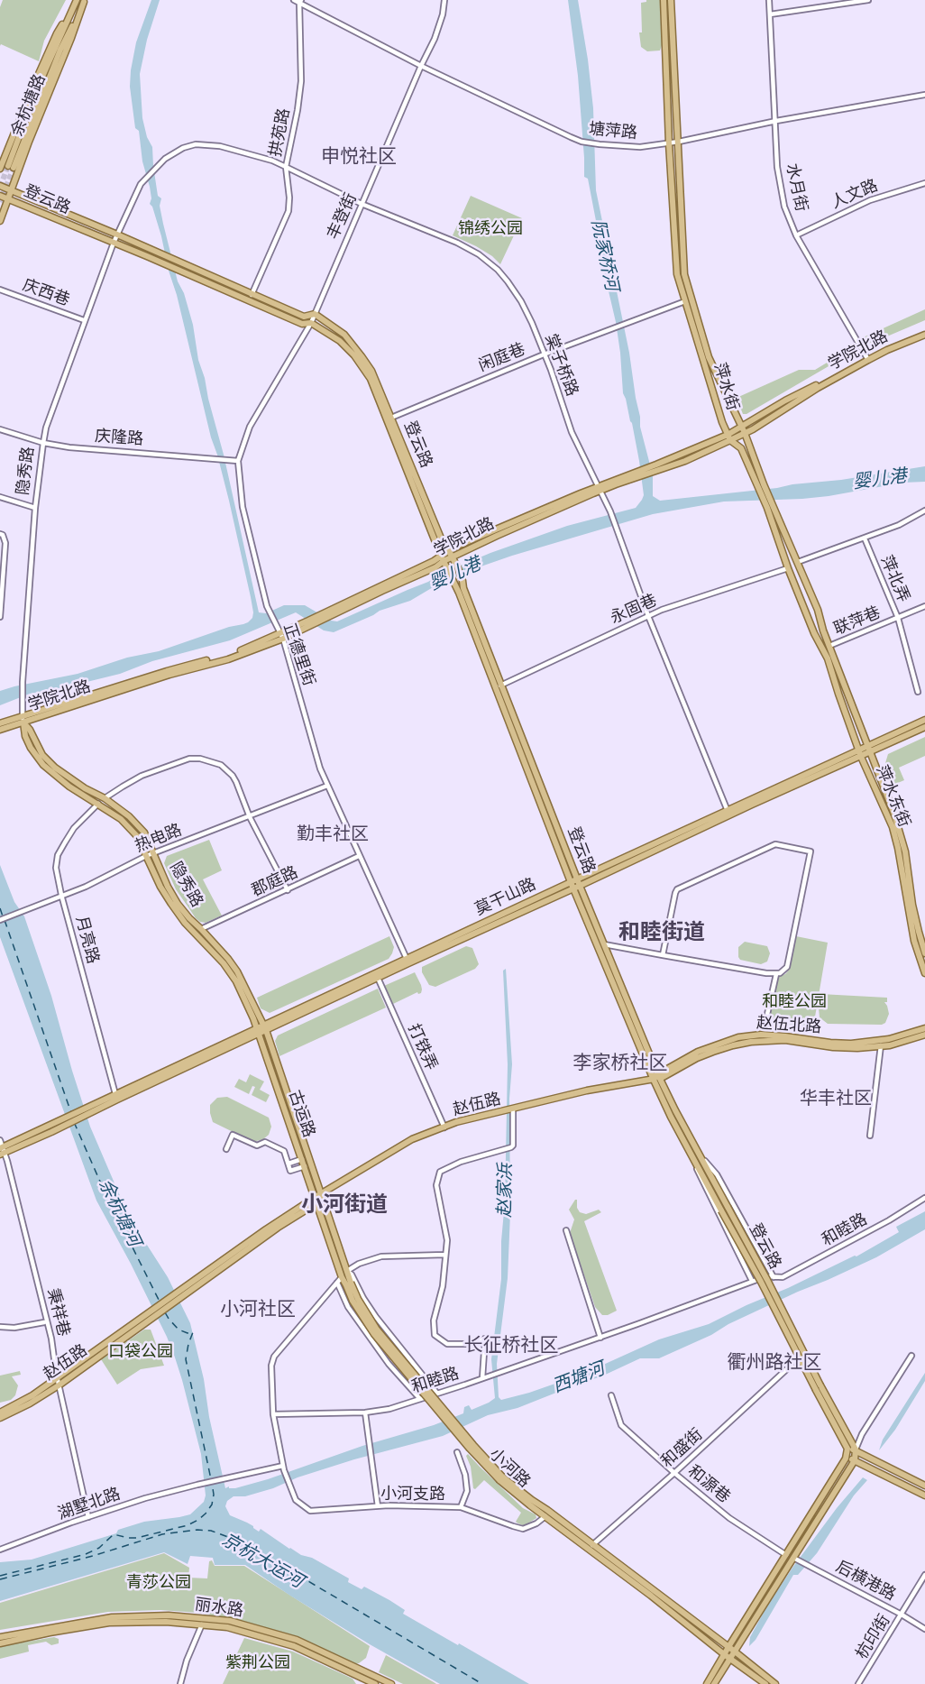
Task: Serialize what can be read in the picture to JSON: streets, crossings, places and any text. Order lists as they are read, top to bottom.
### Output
{
  "streets": {
    "main road": [
      "余杭塘路",
      "登云路",
      "学院北路",
      "萍水街",
      "隐秀路",
      "萍水东街",
      "莫干山路",
      "赵伍北路",
      "赵伍路",
      "古运路",
      "小河路",
      "丽水路"
    ],
    "street": [
      "塘萍路",
      "拱苑路",
      "水月街",
      "人文路",
      "丰登街",
      "庆西巷",
      "闲庭巷",
      "棠子桥路",
      "庆隆路",
      "萍北弄",
      "永固巷",
      "联萍巷",
      "正德里街",
      "热电路",
      "郡庭路",
      "月亮路",
      "打铁弄",
      "和睦路",
      "秉祥巷",
      "和盛街",
      "和源巷",
      "小河支路",
      "湖墅北路",
      "后横港路",
      "杭印街"
    ]
  },
  "crossings": [
    ["余杭塘路", "登云路"],
    ["塘萍路", "拱苑路"],
    ["塘萍路", "水月街"],
    ["塘萍路", "丰登街"],
    ["塘萍路", "萍水街"],
    ["拱苑路", "登云路"],
    ["拱苑路", "棠子桥路"],
    ["水月街", "人文路"],
    ["水月街", "学院北路"],
    ["登云路", "丰登街"],
    ["登云路", "学院北路"],
    ["登云路", "闲庭巷"],
    ["登云路", "棠子桥路"],
    ["登云路", "隐秀路"],
    ["登云路", "永固巷"],
    ["登云路", "正德里街"],
    ["登云路", "莫干山路"],
    ["登云路", "赵伍北路"],
    ["登云路", "赵伍路"],
    ["丰登街", "棠子桥路"],
    ["丰登街", "正德里街"],
    ["庆西巷", "隐秀路"],
    ["学院北路", "棠子桥路"],
    ["学院北路", "萍水街"],
    ["学院北路", "隐秀路"],
    ["学院北路", "正德里街"],
    ["闲庭巷", "棠子桥路"],
    ["闲庭巷", "萍水街"],
    ["棠子桥路", "隐秀路"],
    ["棠子桥路", "永固巷"],
    ["棠子桥路", "莫干山路"],
    ["萍水街", "永固巷"],
    ["萍水街", "联萍巷"],
    ["萍水街", "萍水东街"],
    ["萍水街", "莫干山路"],
    ["庆隆路", "隐秀路"],
    ["庆隆路", "正德里街"],
    ["隐秀路", "热电路"],
    ["隐秀路", "郡庭路"],
    ["隐秀路", "莫干山路"],
    ["隐秀路", "月亮路"],
    ["隐秀路", "古运路"],
    ["萍北弄", "联萍巷"],
    ["正德里街", "热电路"],
    ["正德里街", "郡庭路"],
    ["正德里街", "莫干山路"],
    ["萍水东街", "莫干山路"],
    ["热电路", "月亮路"],
    ["莫干山路", "月亮路"],
    ["莫干山路", "打铁弄"],
    ["莫干山路", "古运路"],
    ["赵伍北路", "赵伍路"],
    ["打铁弄", "赵伍路"],
    ["赵伍路", "古运路"],
    ["赵伍路", "秉祥巷"],
    ["赵伍路", "小河路"],
    ["古运路", "小河路"],
    ["秉祥巷", "湖墅北路"],
    ["和盛街", "小河路"],
    ["和盛街", "和源巷"],
    ["小河路", "小河支路"],
    ["小河支路", "湖墅北路"],
    ["后横港路", "杭印街"]
  ],
  "districts": [
    "申悦社区",
    "勤丰社区",
    "和睦街道",
    "李家桥社区",
    "华丰社区",
    "小河街道",
    "小河社区",
    "长征桥社区",
    "衢州路社区"
  ],
  "water": [
    "阮家桥河",
    "婴儿港",
    "赵家浜",
    "余杭塘河",
    "西塘河",
    "京杭大运河"
  ],
  "parks": [
    "锦绣公园",
    "和睦公园",
    "口袋公园",
    "青莎公园",
    "紫荆公园"
  ]
}
